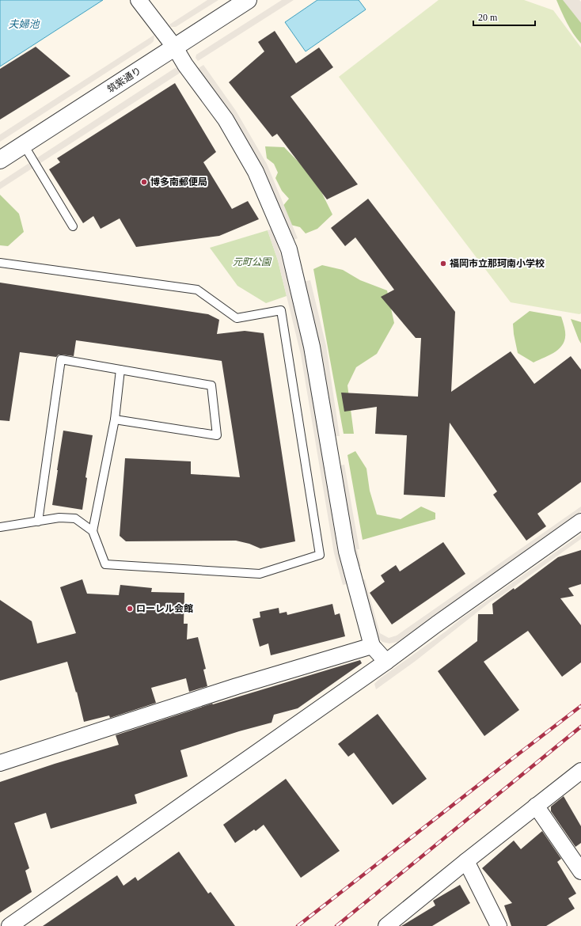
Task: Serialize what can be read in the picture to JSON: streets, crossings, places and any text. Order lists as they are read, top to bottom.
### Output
{
  "streets": {
    "street": ["筑紫通り"]
  },
  "water": ["夫婦池"],
  "parks": ["元町公園"],
  "places": ["博多南郵便局", "福岡市立那珂南小学校", "ローレル会館"],
  "scale_bar": "20 m"
}
